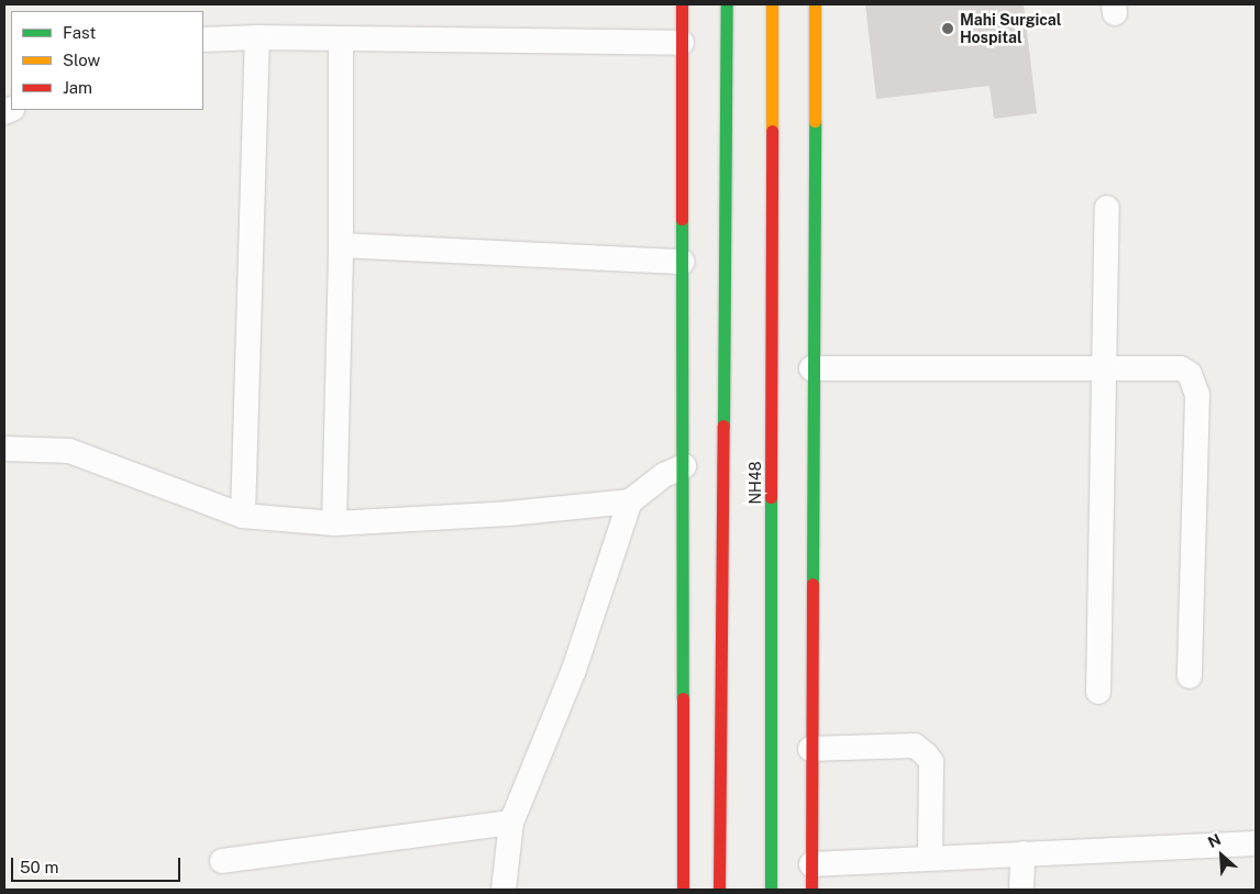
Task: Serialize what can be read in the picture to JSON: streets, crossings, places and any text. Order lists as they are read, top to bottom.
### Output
{
  "streets": {
    "main road": ["NH48"]
  },
  "places": ["Mahi Surgical Hospital"],
  "legend": ["Fast", "Slow", "Jam"],
  "scale_bar": "50 m",
  "north": "top left"
}
